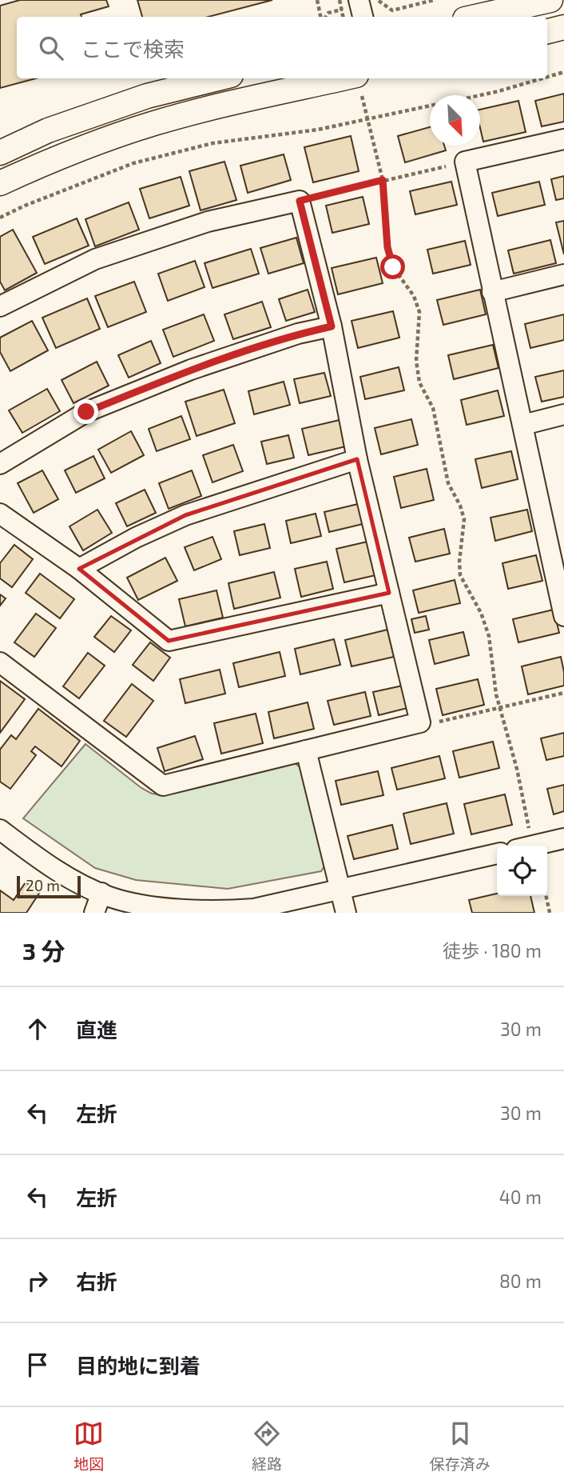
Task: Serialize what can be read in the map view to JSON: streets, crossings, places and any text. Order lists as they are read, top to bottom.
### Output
{
  "scale_bar": "20 m",
  "north": "bottom right",
  "page": {
    "search": "ここで検索",
    "scale": "20 m",
    "heading": ["3 分", "徒歩 · 180 m"],
    "list": [
      ["直進", "30 m"],
      ["左折", "30 m"],
      ["左折", "40 m"],
      ["右折", "80 m"],
      "目的地に到着"
    ],
    "nav": ["地図", "経路", "保存済み"]
  }
}
